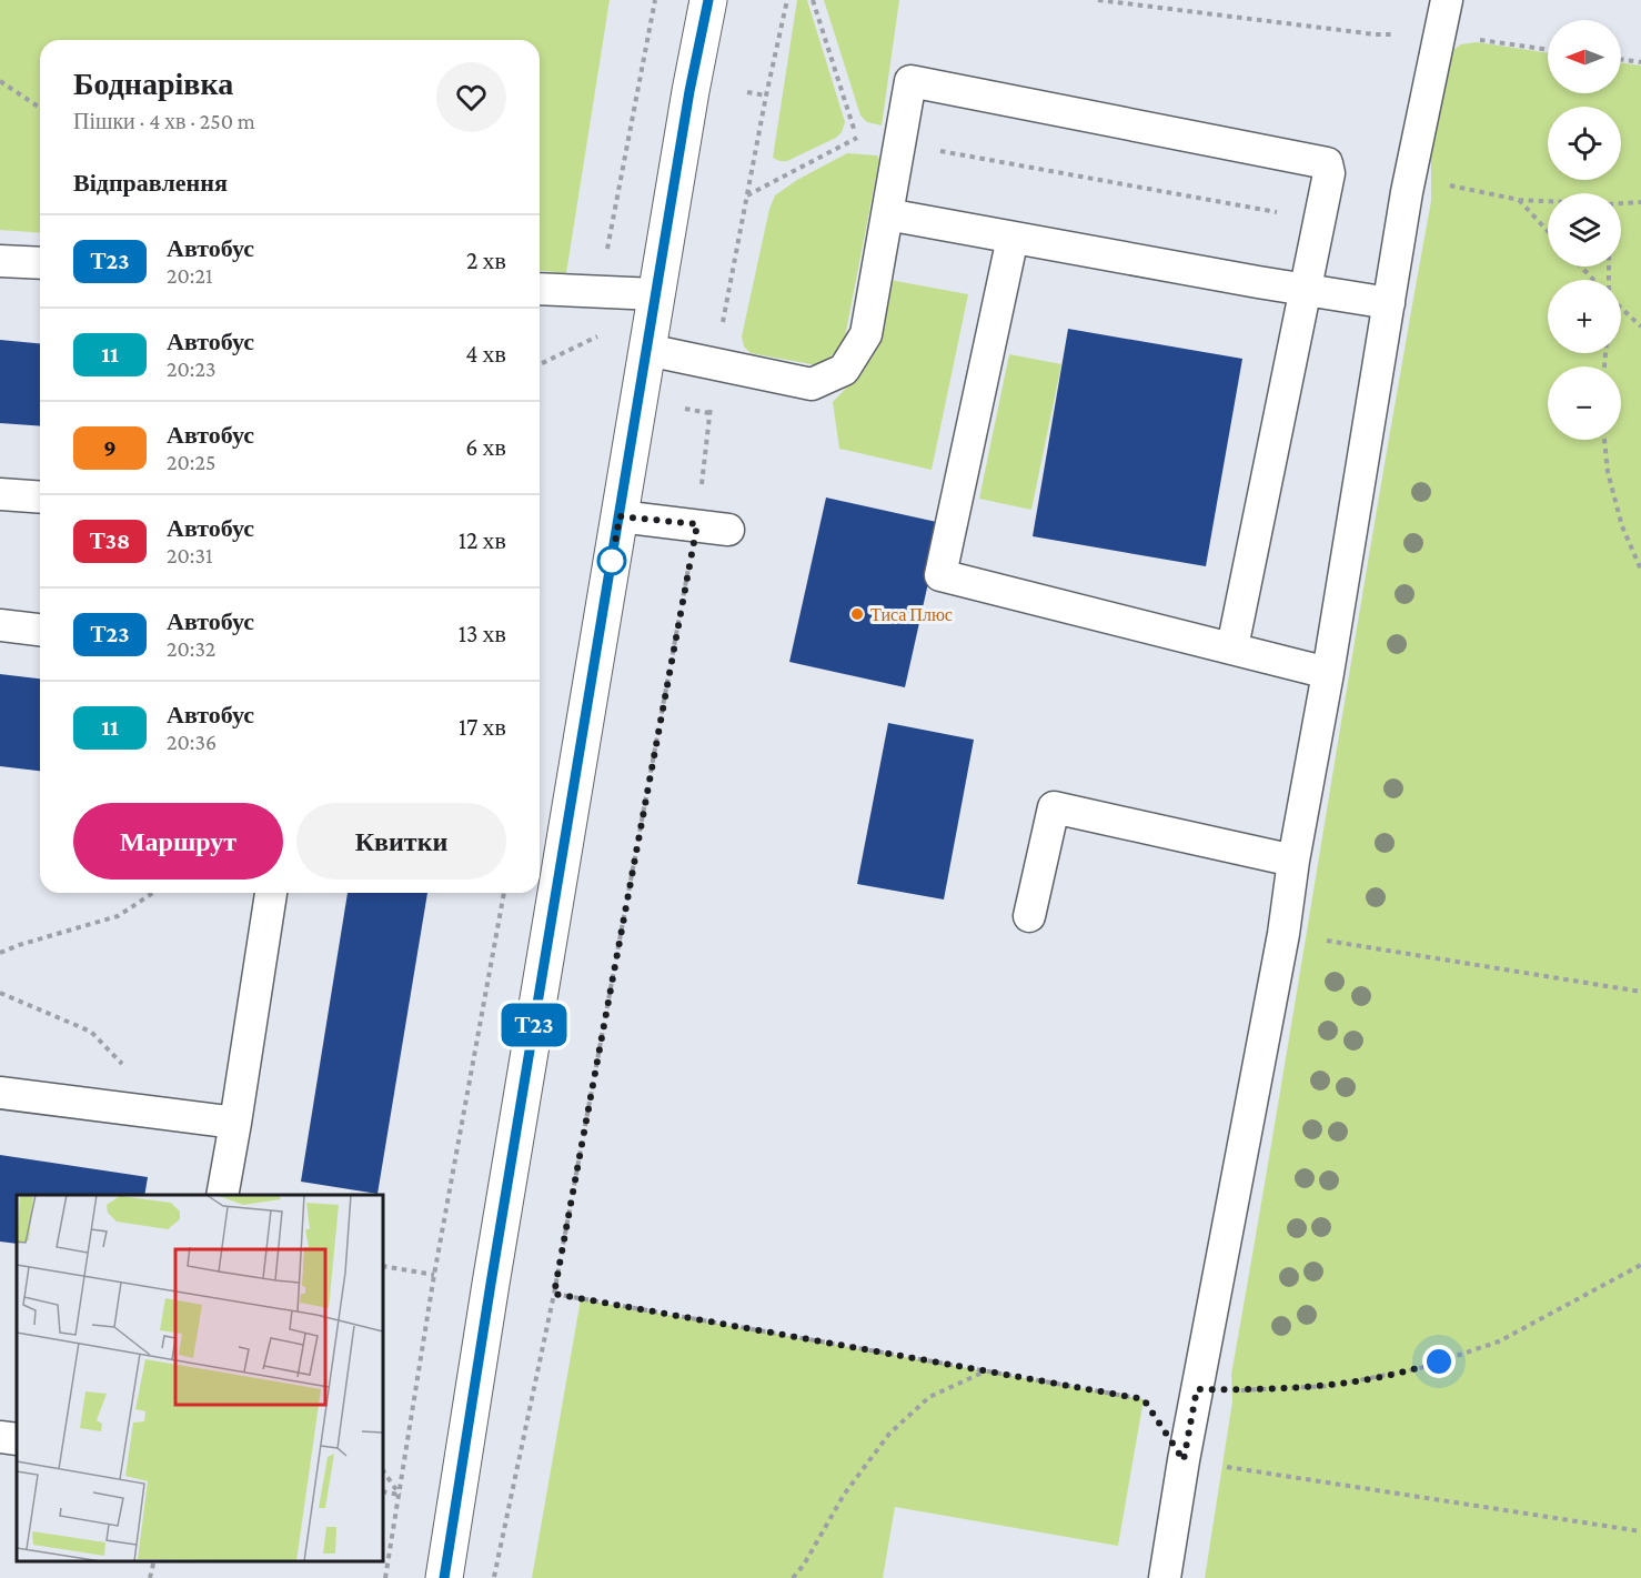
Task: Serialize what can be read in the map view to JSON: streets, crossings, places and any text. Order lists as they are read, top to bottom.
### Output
{
  "places": ["Тиса Плюс"],
  "lines": ["bus line Т23"],
  "north": "left",
  "page": {
    "on_map": "Т23",
    "map_buttons": ["+", "−"],
    "heading": [
      ["Боднарівка", "Пішки · 4 хв · 250 m"],
      "Відправлення"
    ],
    "list": [
      {
        "mark": "Т23",
        "name": "Автобус",
        "note": "20:21",
        "value": "2 хв"
      },
      {
        "mark": "11",
        "name": "Автобус",
        "note": "20:23",
        "value": "4 хв"
      },
      {
        "mark": "9",
        "name": "Автобус",
        "note": "20:25",
        "value": "6 хв"
      },
      {
        "mark": "Т38",
        "name": "Автобус",
        "note": "20:31",
        "value": "12 хв"
      },
      {
        "mark": "Т23",
        "name": "Автобус",
        "note": "20:32",
        "value": "13 хв"
      },
      {
        "mark": "11",
        "name": "Автобус",
        "note": "20:36",
        "value": "17 хв"
      }
    ],
    "buttons": ["Маршрут", "Квитки"]
  }
}
